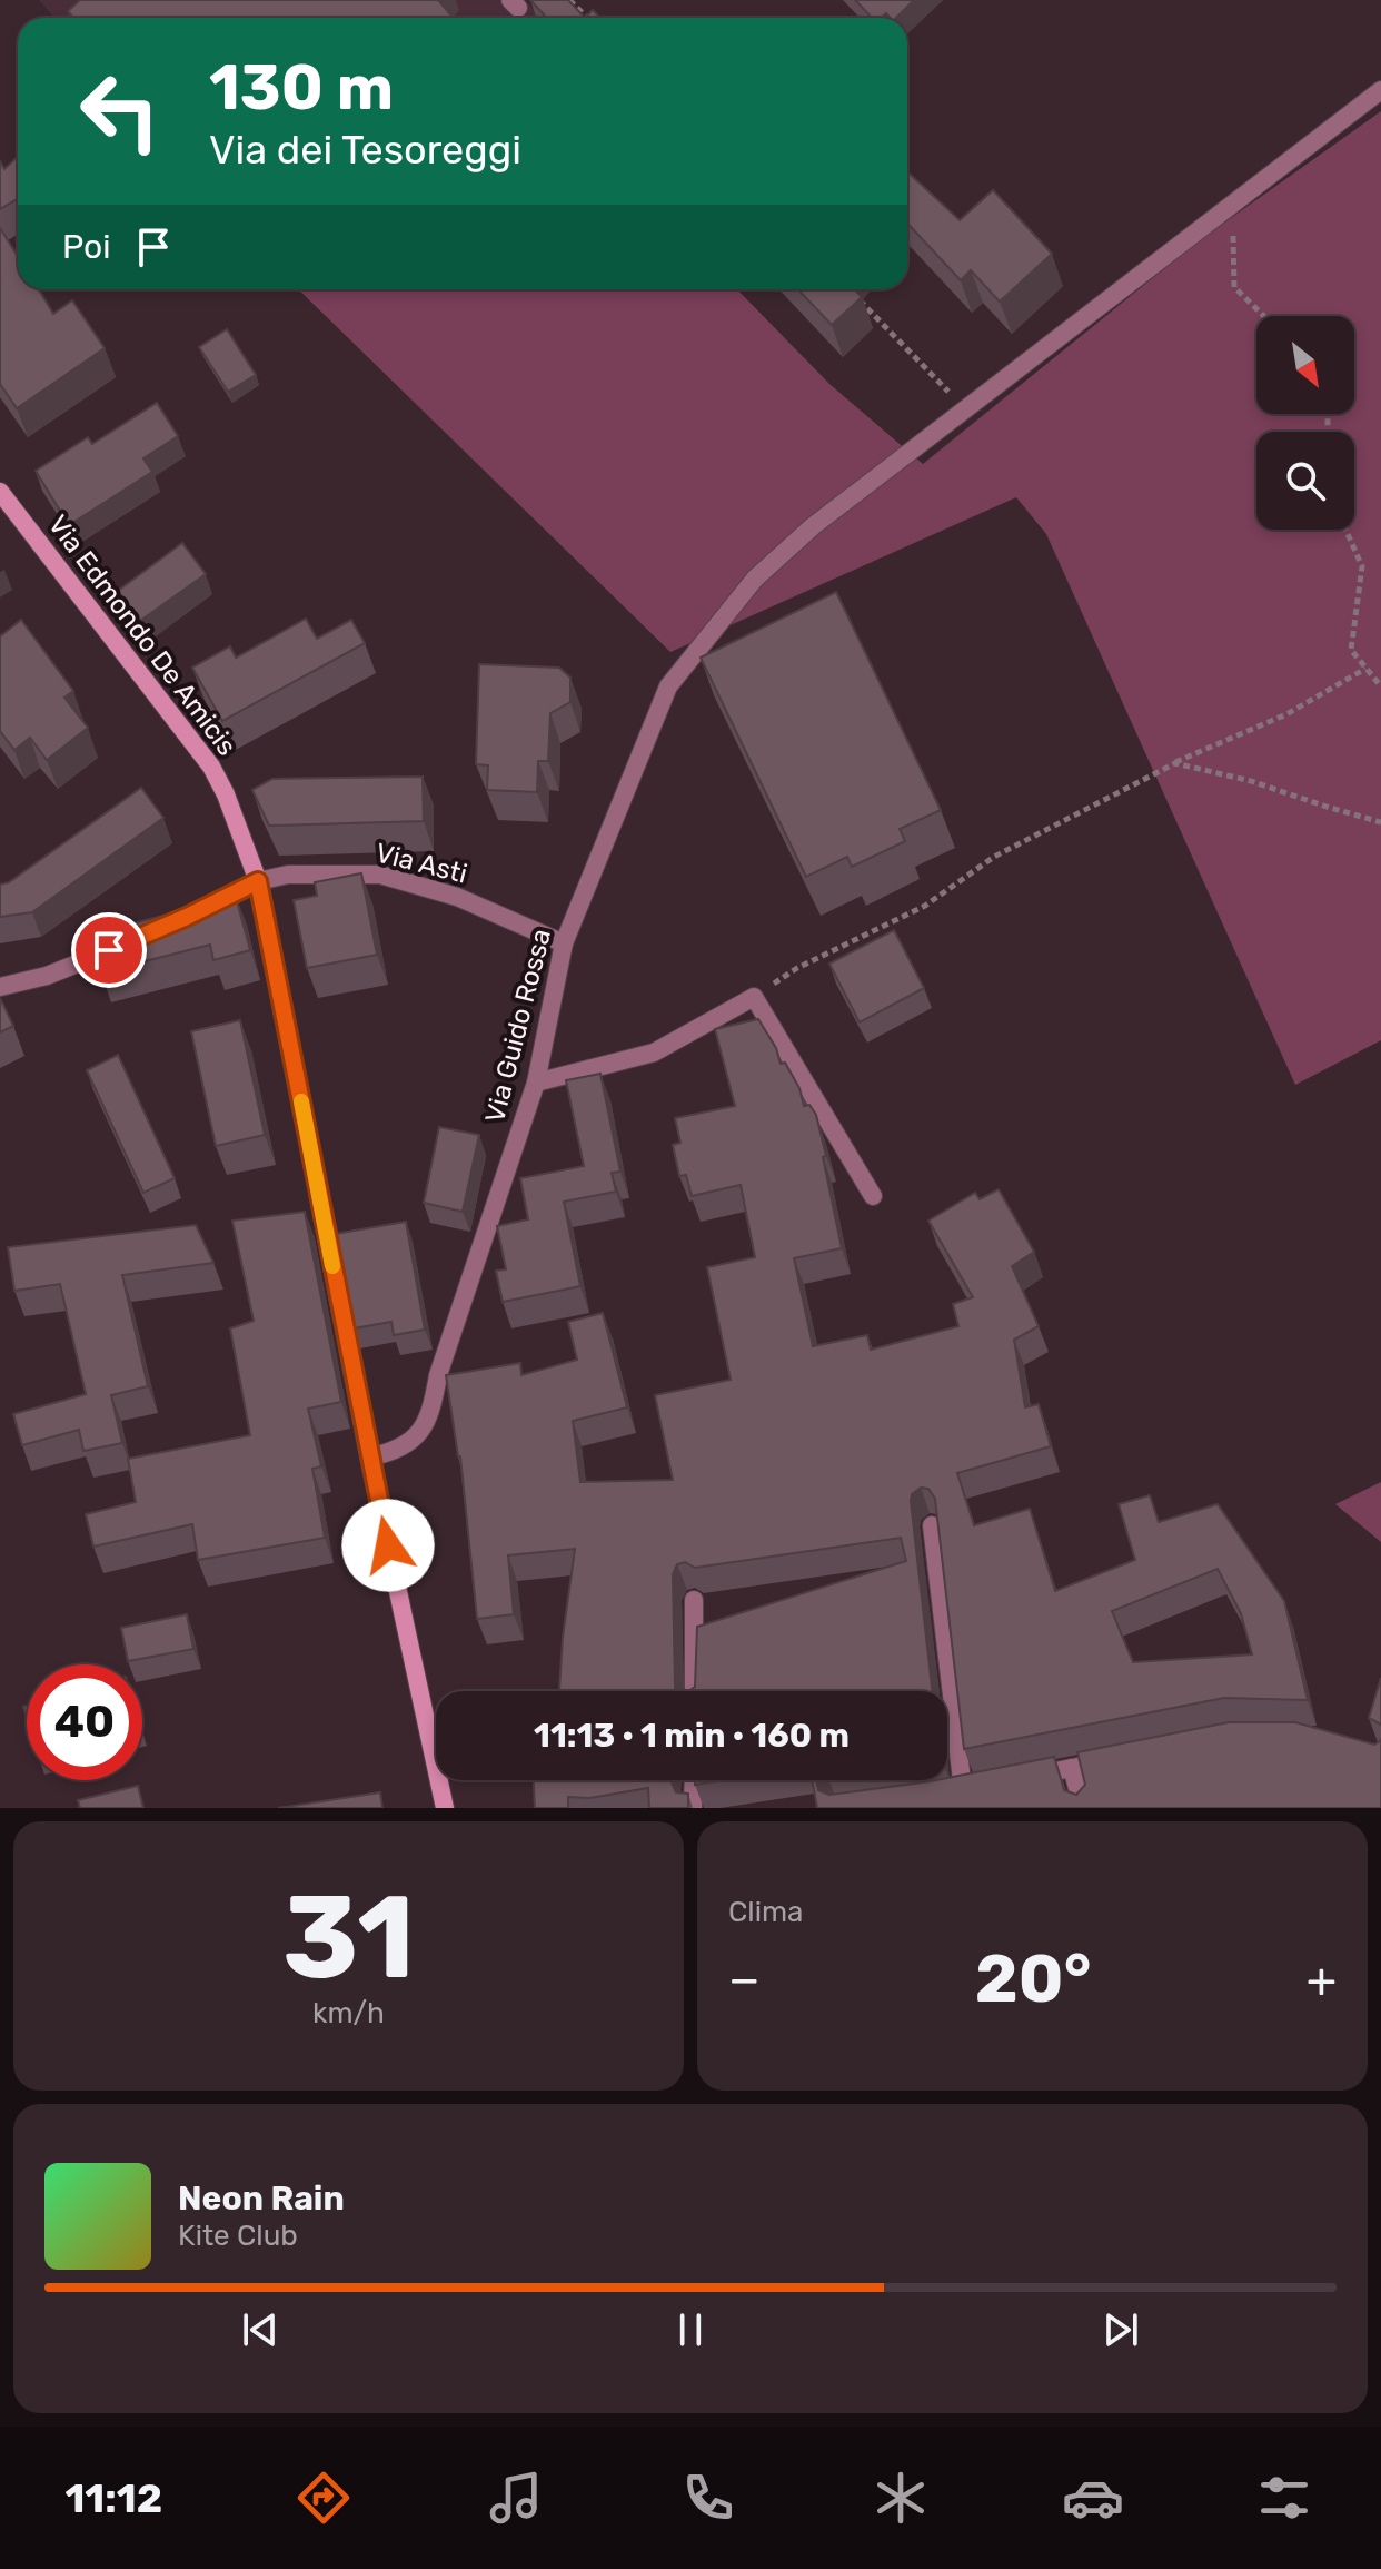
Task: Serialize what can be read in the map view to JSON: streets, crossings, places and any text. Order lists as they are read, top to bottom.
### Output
{
  "streets": {
    "street": ["Via Edmondo De Amicis", "Via Asti", "Via Guido Rossa"]
  },
  "crossings": [
    ["Via Edmondo De Amicis", "Via Asti"],
    ["Via Edmondo De Amicis", "Via Guido Rossa"],
    ["Via Asti", "Via Guido Rossa"]
  ],
  "north": "bottom right",
  "page": {
    "turn": ["130 m", "Via dei Tesoreggi"],
    "then": "Poi",
    "limit": "40",
    "trip": "11:13 · 1 min · 160 m",
    "tile": [
      ["31", "km/h"],
      "Clima"
    ],
    "heat": ["−", "20°", "+"],
    "song": ["Neon Rain", "Kite Club"],
    "tabs": "11:12"
  }
}
